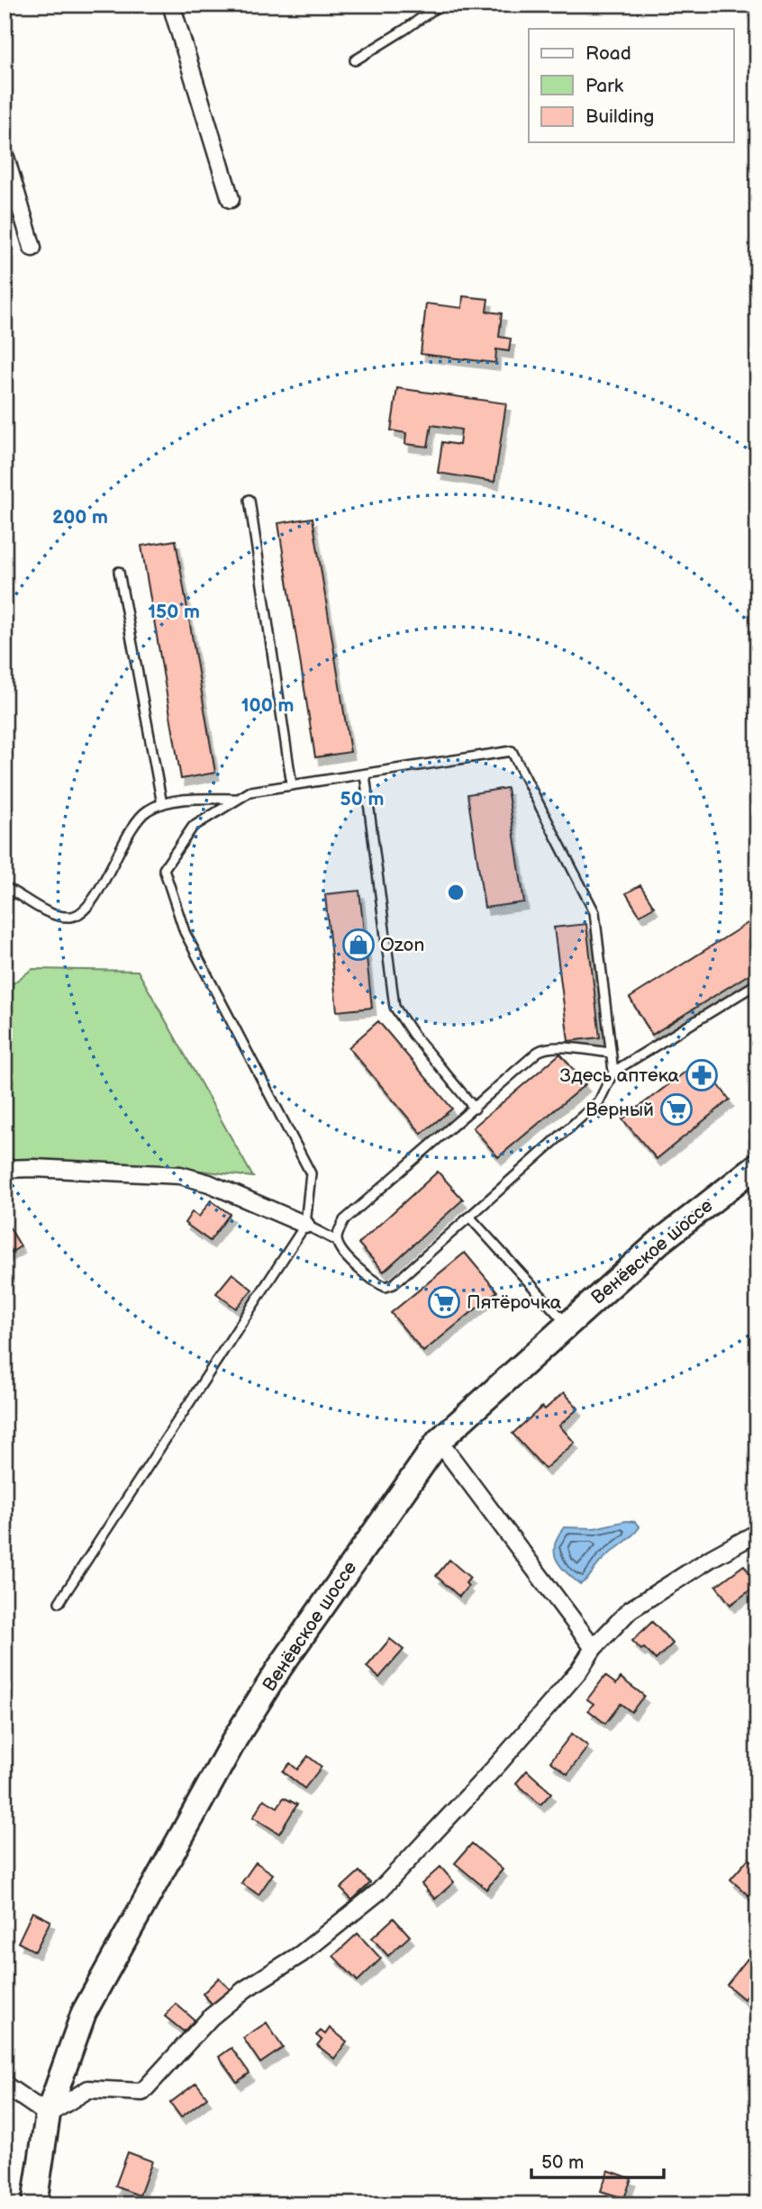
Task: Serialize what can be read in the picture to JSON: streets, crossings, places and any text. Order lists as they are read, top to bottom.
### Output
{
  "streets": {
    "main road": ["Венёвское шоссе"]
  },
  "places": {
    "shop": ["Ozon"],
    "pharmacy": ["Здесь аптека"],
    "supermarket": ["Верный", "Пятёрочка"]
  },
  "legend": ["Road", "Park", "Building"],
  "scale_bar": "50 m",
  "rings": [
    "200 m",
    "150 m",
    "100 m",
    "50 m"
  ]
}
